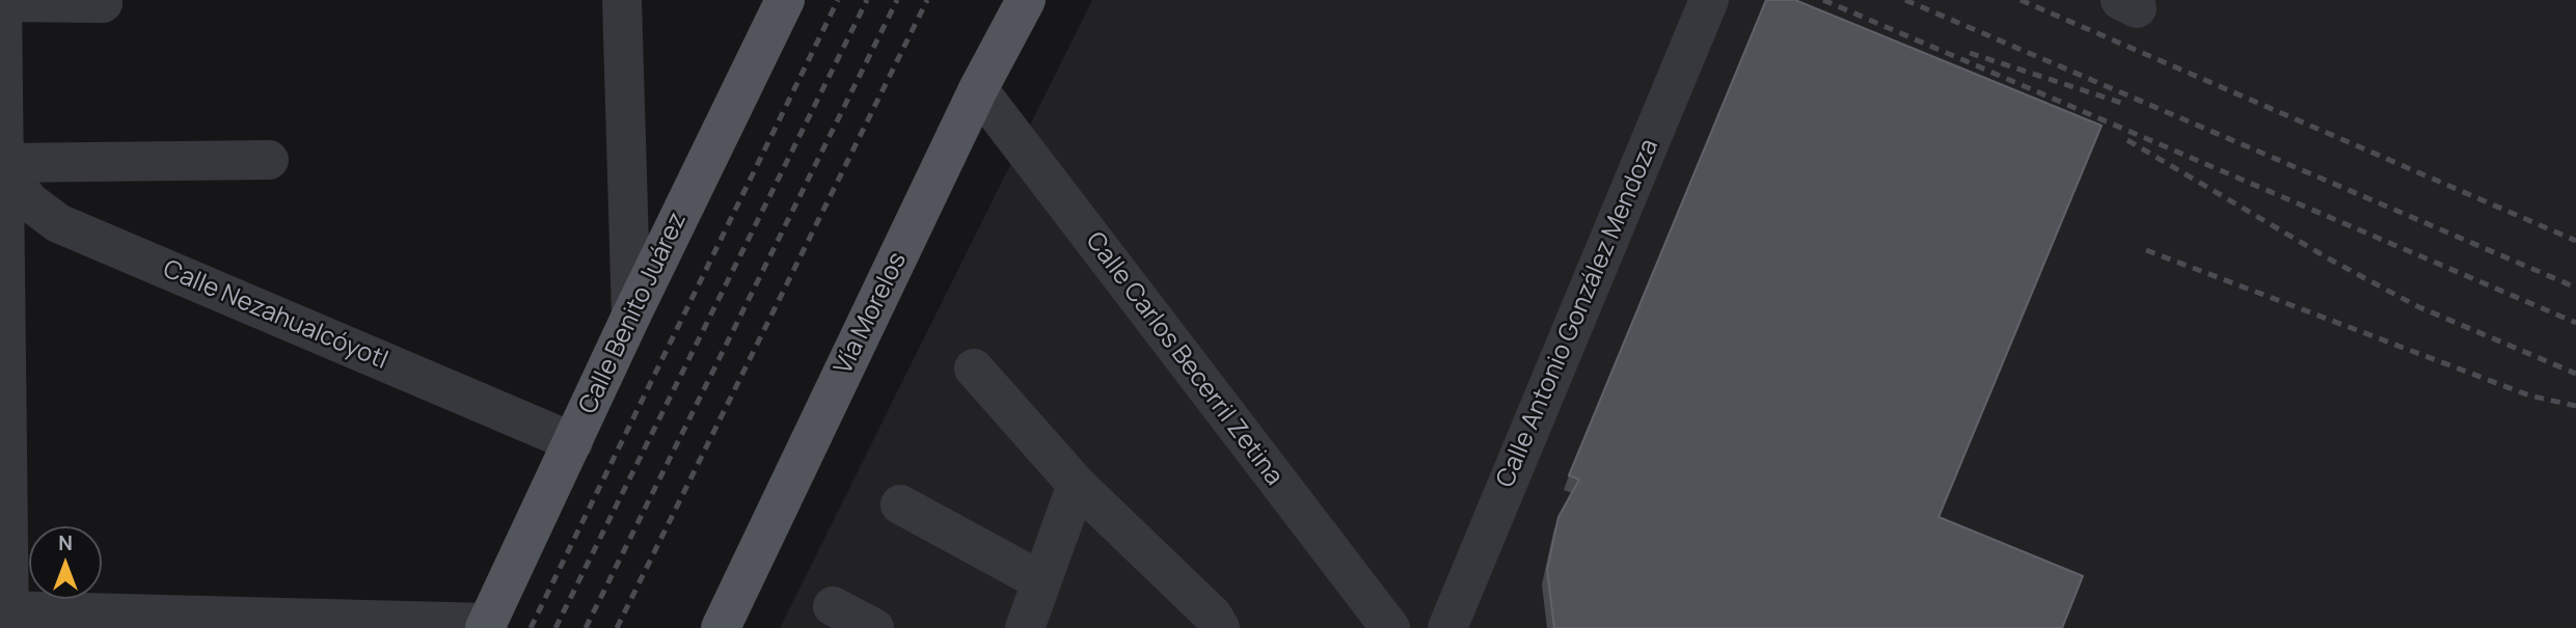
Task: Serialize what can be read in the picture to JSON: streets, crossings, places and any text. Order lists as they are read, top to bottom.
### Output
{
  "streets": {
    "main road": ["Calle Benito Juárez", "Vía Morelos"],
    "street": ["Calle Antonio González Mendoza", "Calle Nezahualcóyotl", "Calle Carlos Becerril Zetina"]
  },
  "crossings": [
    ["Calle Benito Juárez", "Calle Nezahualcóyotl"],
    ["Vía Morelos", "Calle Carlos Becerril Zetina"]
  ],
  "north": "top"
}
